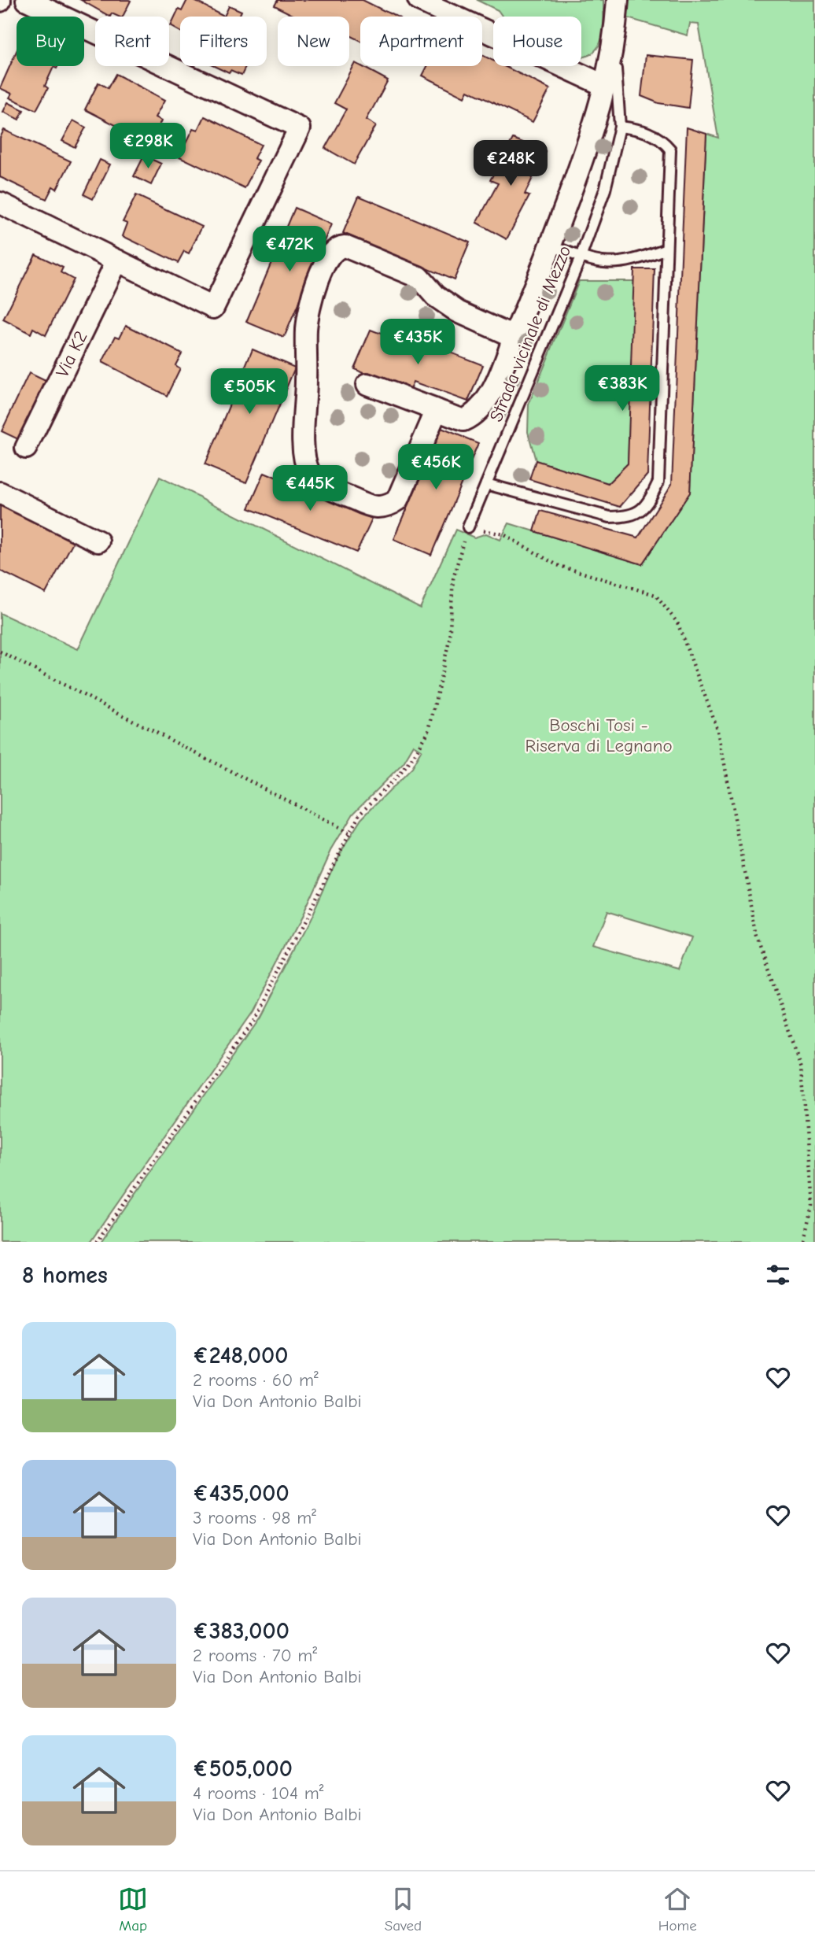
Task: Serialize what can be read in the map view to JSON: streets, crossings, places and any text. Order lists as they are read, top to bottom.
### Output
{
  "streets": {
    "street": ["Via K2"],
    "lane": ["Strada vicinale di Mezzo"]
  },
  "parks": ["Boschi Tosi - Riserva di Legnano"],
  "page": {
    "chip": [
      "Buy",
      "Rent",
      "Filters",
      "New",
      "Apartment",
      "House"
    ],
    "price": [
      "€298K",
      "€248K",
      "€472K",
      "€435K",
      "€383K",
      "€505K",
      "€456K",
      "€445K"
    ],
    "heading": "8 homes",
    "list": [
      {
        "name": "€248,000",
        "note": "2 rooms · 60 m² · Via Don Antonio Balbi"
      },
      {
        "name": "€435,000",
        "note": "3 rooms · 98 m² · Via Don Antonio Balbi"
      },
      {
        "name": "€383,000",
        "note": "2 rooms · 70 m² · Via Don Antonio Balbi"
      },
      {
        "name": "€505,000",
        "note": "4 rooms · 104 m² · Via Don Antonio Balbi"
      }
    ],
    "tabs": ["Map", "Saved", "Home"]
  }
}
